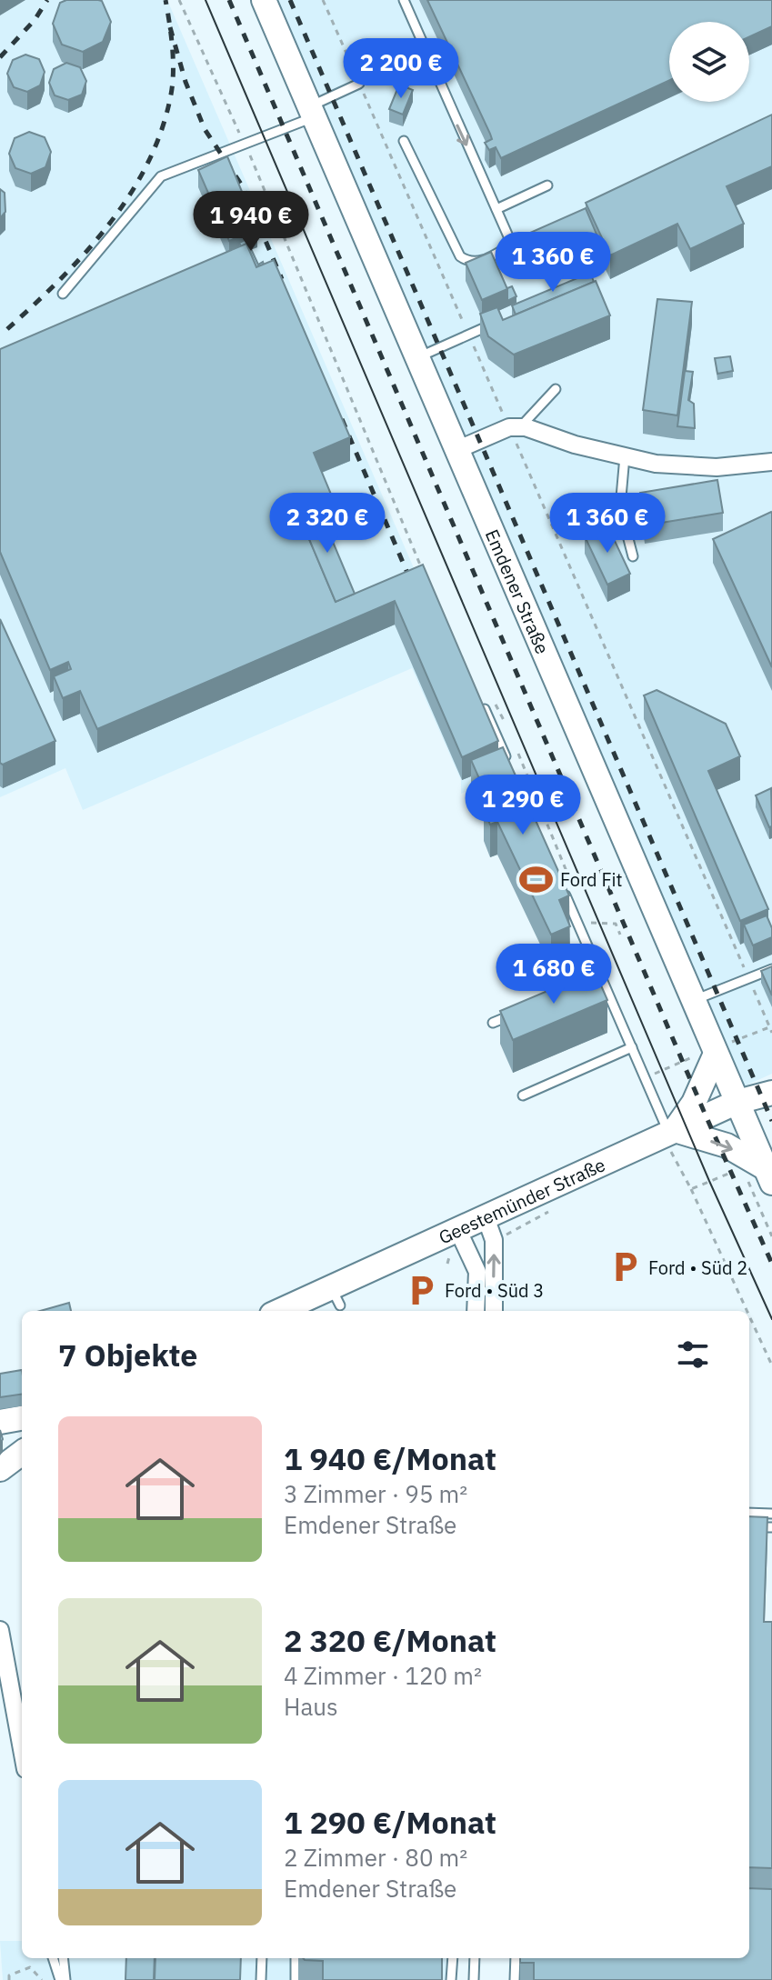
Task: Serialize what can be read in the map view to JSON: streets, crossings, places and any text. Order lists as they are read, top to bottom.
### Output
{
  "streets": {
    "street": ["Emdener Straße", "Geestemünder Straße"]
  },
  "crossings": [
    ["Emdener Straße", "Geestemünder Straße"]
  ],
  "places": {
    "sports": ["Ford Fit"],
    "parking": ["Ford • Süd 2", "Ford • Süd 3"]
  },
  "page": {
    "price": [
      "2 200 €",
      "1 940 €",
      "1 360 €",
      "2 320 €",
      "1 360 €",
      "1 290 €",
      "1 680 €"
    ],
    "heading": "7 Objekte",
    "list": [
      {
        "name": "1 940 €/Monat",
        "note": "3 Zimmer · 95 m² · Emdener Straße"
      },
      {
        "name": "2 320 €/Monat",
        "note": "4 Zimmer · 120 m² · Haus"
      },
      {
        "name": "1 290 €/Monat",
        "note": "2 Zimmer · 80 m² · Emdener Straße"
      }
    ]
  }
}
